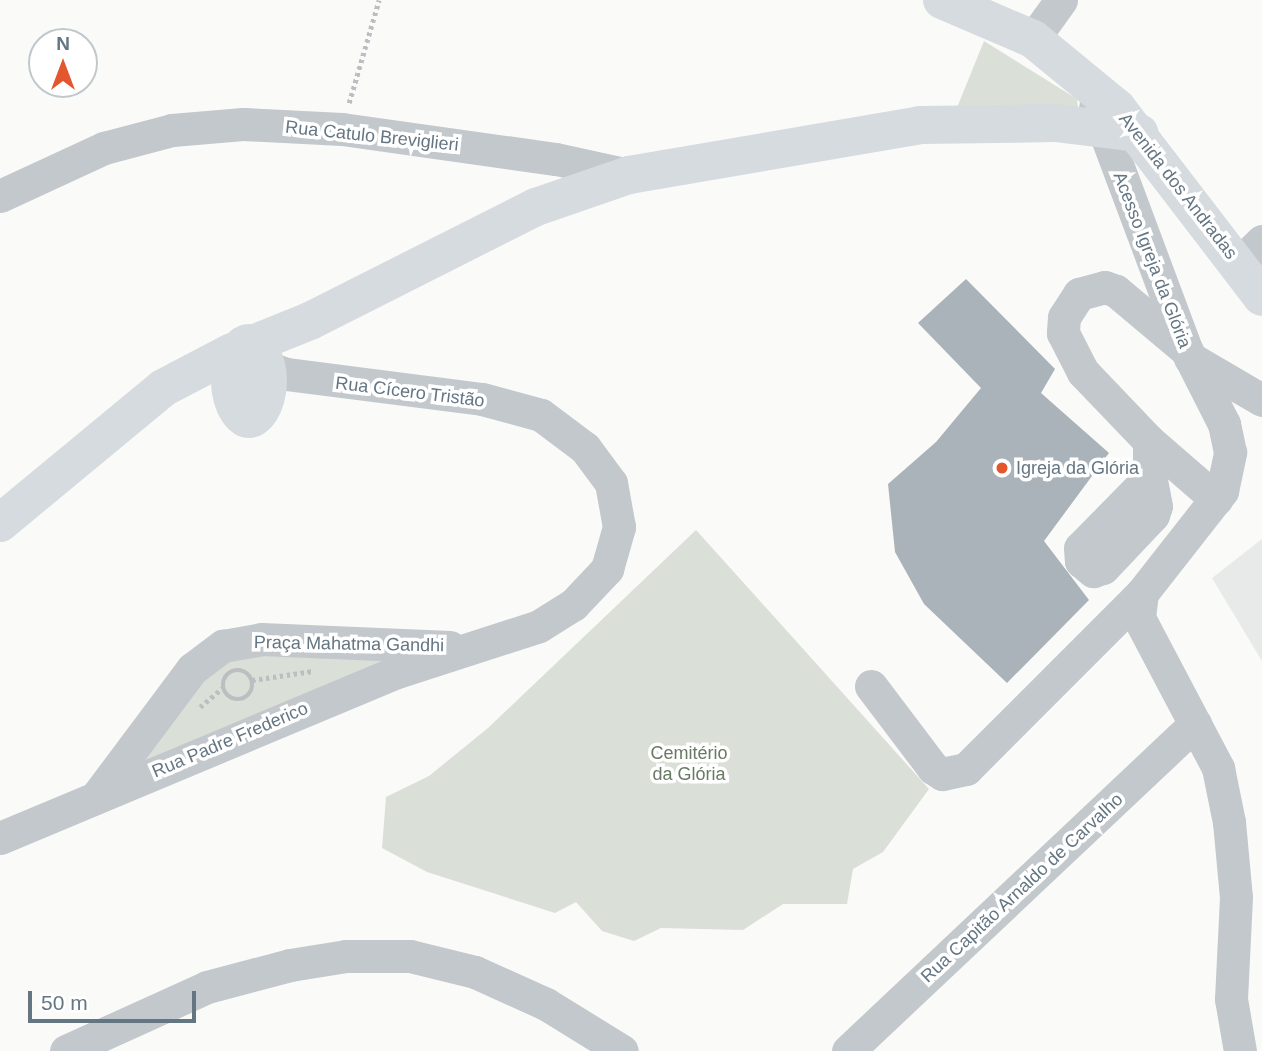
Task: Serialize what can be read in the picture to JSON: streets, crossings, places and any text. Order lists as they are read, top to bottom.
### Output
{
  "streets": {
    "main road": ["Avenida dos Andradas"],
    "street": [
      "Rua Catulo Breviglieri",
      "Acesso Igreja da Glória",
      "Rua Cícero Tristão",
      "Praça Mahatma Gandhi",
      "Rua Padre Frederico",
      "Rua Capitão Arnaldo de Carvalho"
    ]
  },
  "crossings": [
    ["Avenida dos Andradas", "Acesso Igreja da Glória"],
    ["Rua Cícero Tristão", "Praça Mahatma Gandhi"],
    ["Rua Cícero Tristão", "Rua Padre Frederico"],
    ["Praça Mahatma Gandhi", "Rua Padre Frederico"]
  ],
  "parks": ["Cemitério da Glória"],
  "places": ["Igreja da Glória"],
  "scale_bar": "50 m",
  "north": "top"
}
